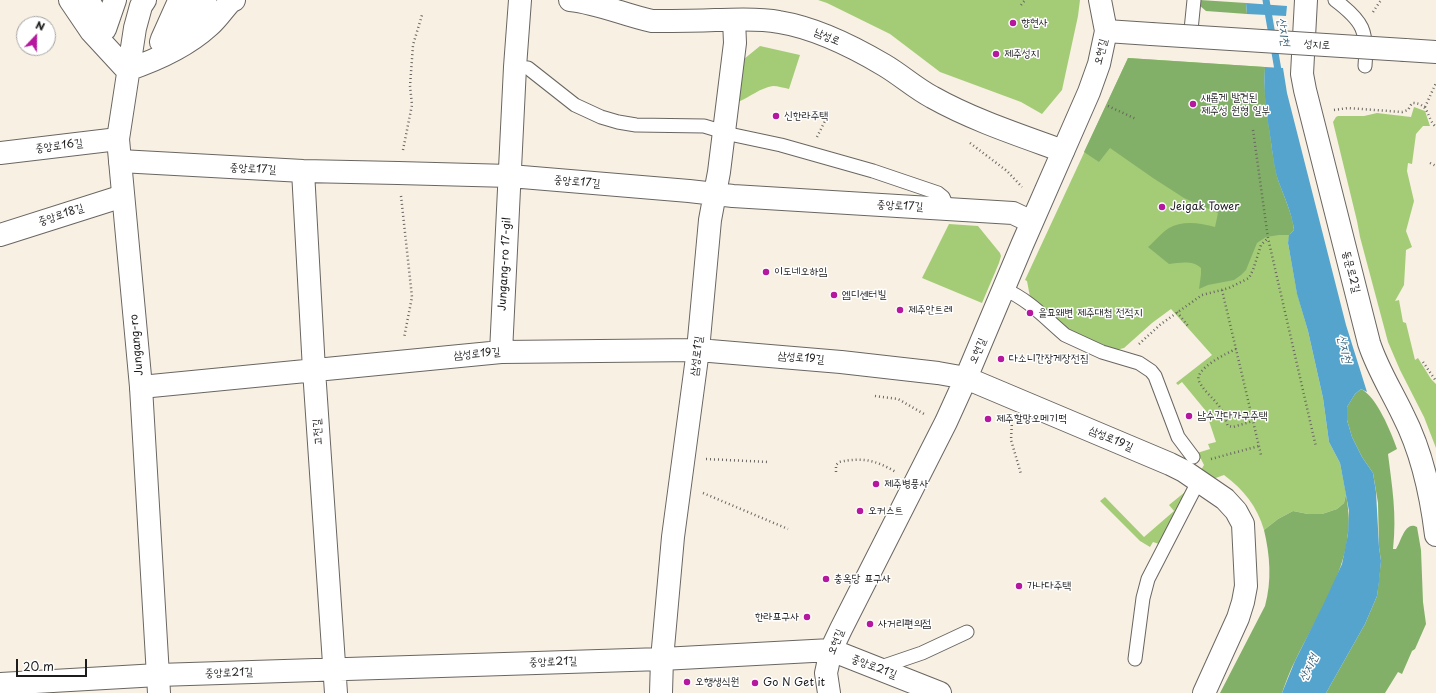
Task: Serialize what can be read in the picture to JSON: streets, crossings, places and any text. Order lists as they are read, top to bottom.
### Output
{
  "streets": {
    "street": [
      "남성로",
      "성지로",
      "오현길",
      "중앙로16길",
      "중앙로17길",
      "중앙로18길",
      "Jungang-ro 17-gil",
      "동문로2길",
      "Jungang-ro",
      "삼성로19길",
      "삼성로1길",
      "고전길",
      "중앙로21길"
    ]
  },
  "crossings": [
    ["남성로", "오현길"],
    ["남성로", "삼성로1길"],
    ["성지로", "오현길"],
    ["오현길", "중앙로17길"],
    ["오현길", "삼성로19길"],
    ["오현길", "중앙로21길"],
    ["중앙로16길", "Jungang-ro"],
    ["중앙로17길", "Jungang-ro 17-gil"],
    ["중앙로17길", "Jungang-ro"],
    ["중앙로17길", "삼성로1길"],
    ["중앙로17길", "고전길"],
    ["중앙로18길", "Jungang-ro"],
    ["Jungang-ro 17-gil", "삼성로19길"],
    ["Jungang-ro", "삼성로19길"],
    ["Jungang-ro", "중앙로21길"],
    ["삼성로19길", "삼성로1길"],
    ["삼성로19길", "고전길"],
    ["삼성로1길", "중앙로21길"],
    ["고전길", "중앙로21길"]
  ],
  "water": ["산지천"],
  "places": [
    "향현사",
    "제주성지",
    "새롭게 발견된 제주성 원형 일부",
    "신한라주택",
    "Jeigak Tower",
    "이도네오하임",
    "엠디센터빌",
    "제주안트레",
    "을묘왜변 제주대첩 전적지",
    "다소니간장게장전집",
    "남수각다가구주택",
    "제주할망오메기떡",
    "제주병풍사",
    "오커스트",
    "충옥당 표구사",
    "가나다주택",
    "한라표구사",
    "사거리편의점",
    "오행생식원",
    "Go N Get it"
  ],
  "scale_bar": "20 m",
  "north": "top"
}
